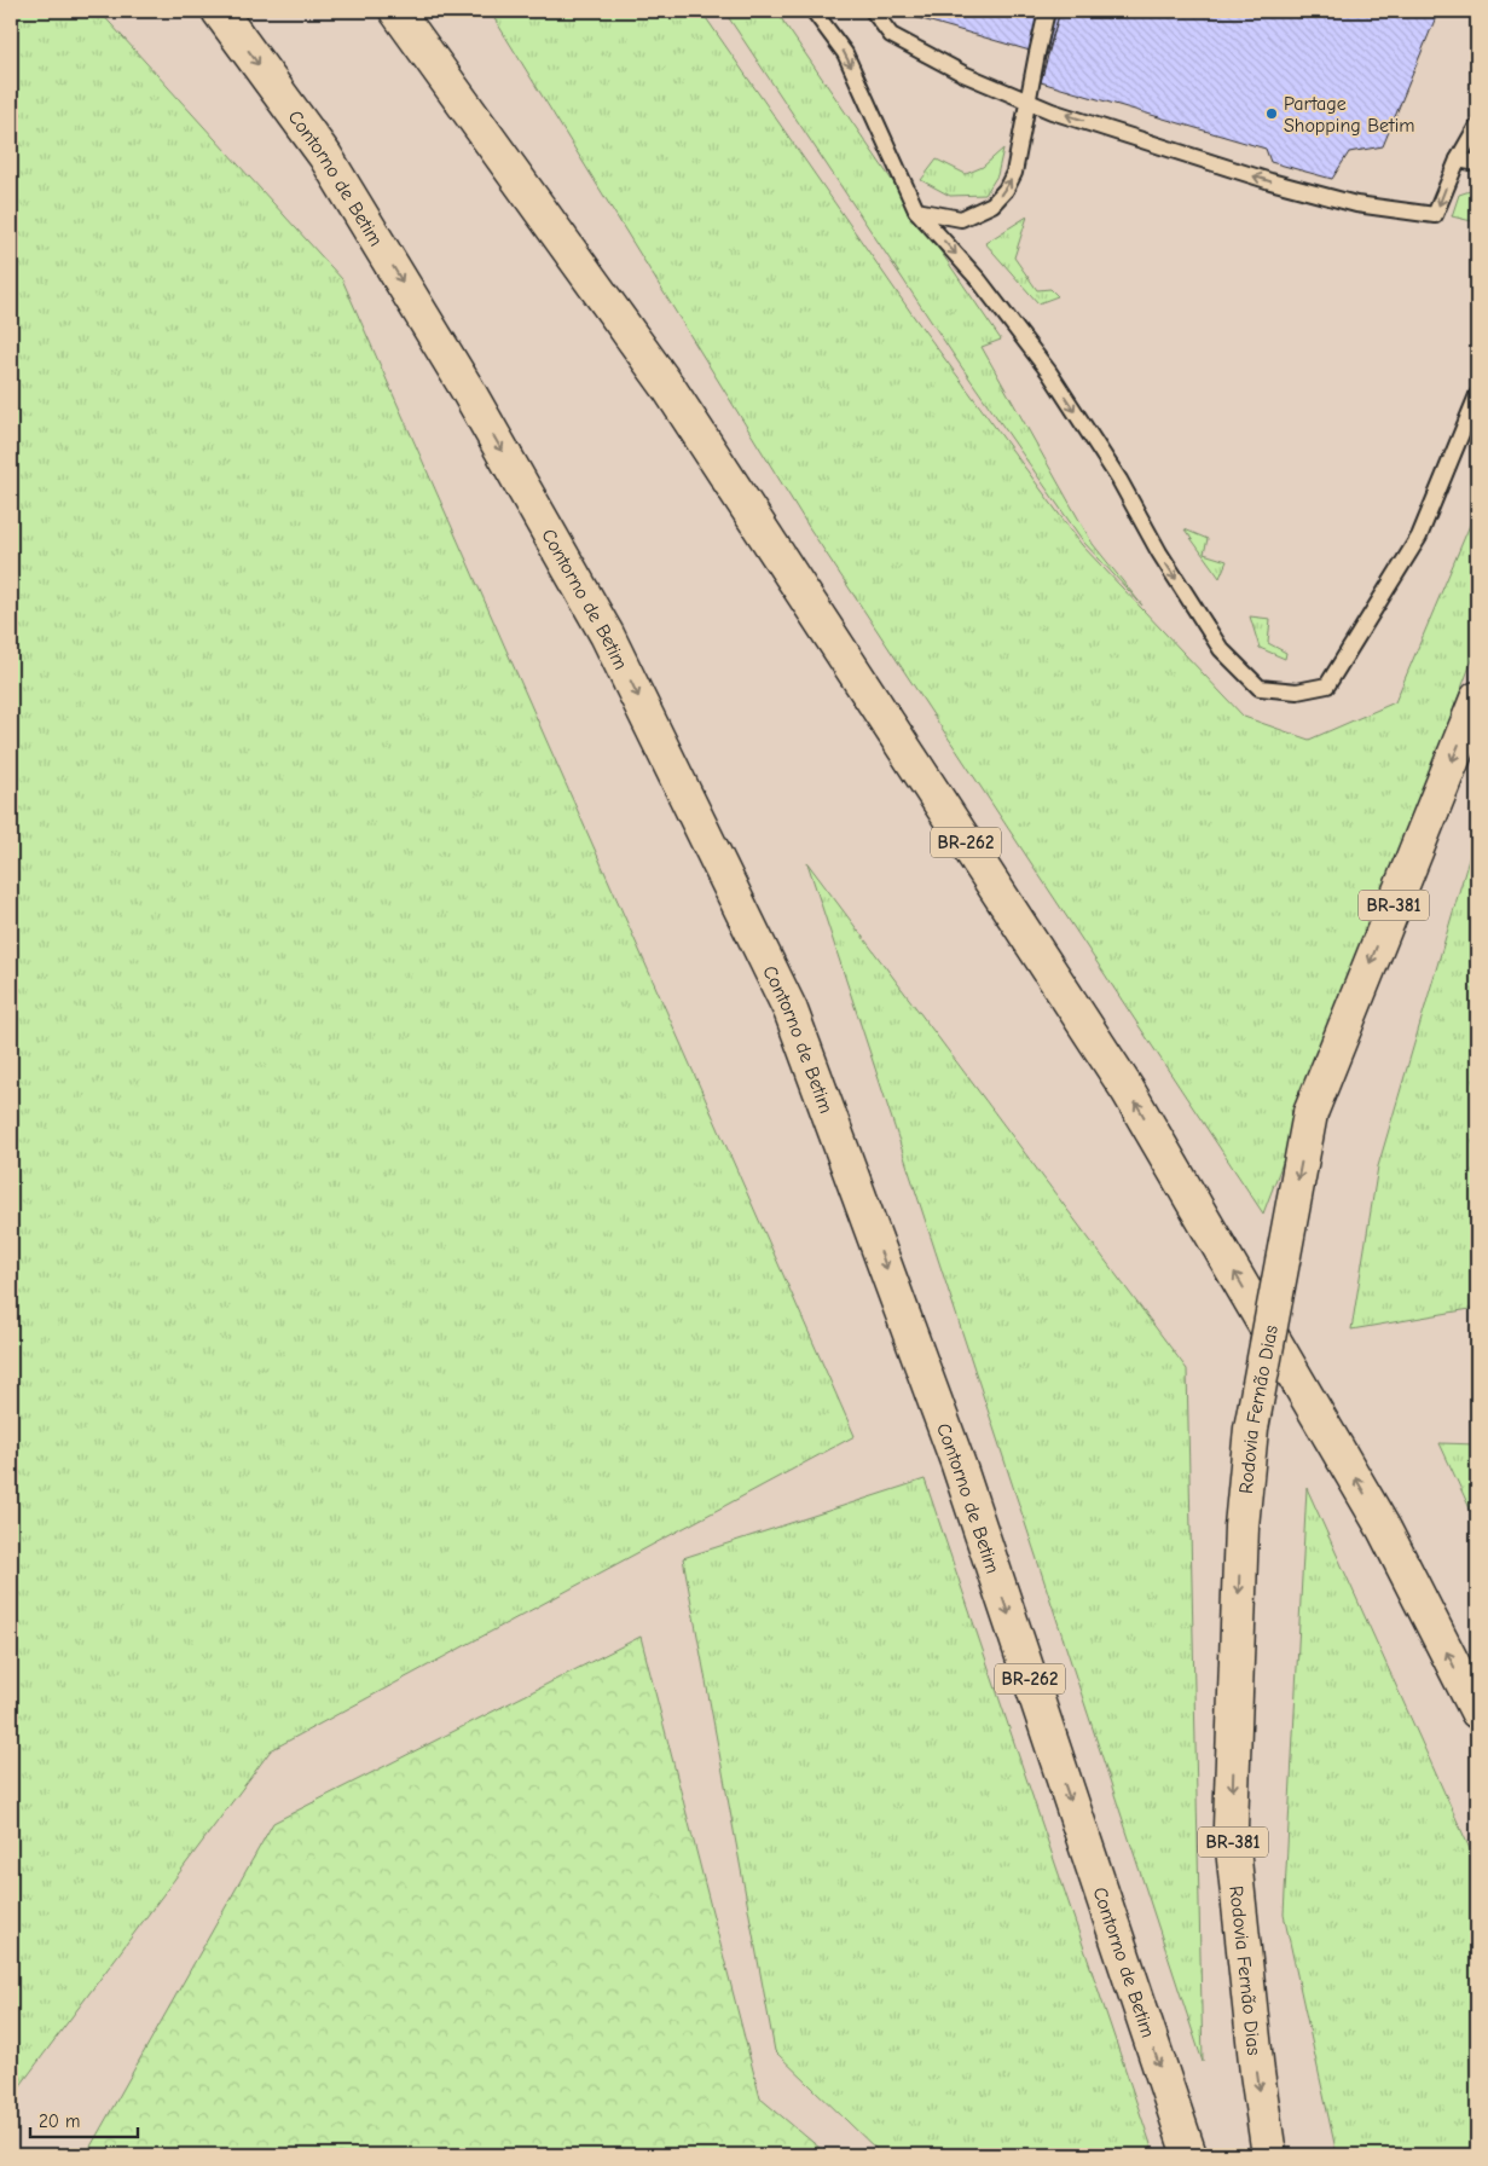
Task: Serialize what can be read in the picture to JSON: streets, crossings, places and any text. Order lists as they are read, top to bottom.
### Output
{
  "streets": {
    "highway": [
      "Contorno de Betim",
      "BR-262",
      "BR-381",
      "Rodovia Fernão Dias"
    ]
  },
  "one_way": ["Rodovia Fernão Dias"],
  "places": ["Partage Shopping Betim"],
  "scale_bar": "20 m"
}
